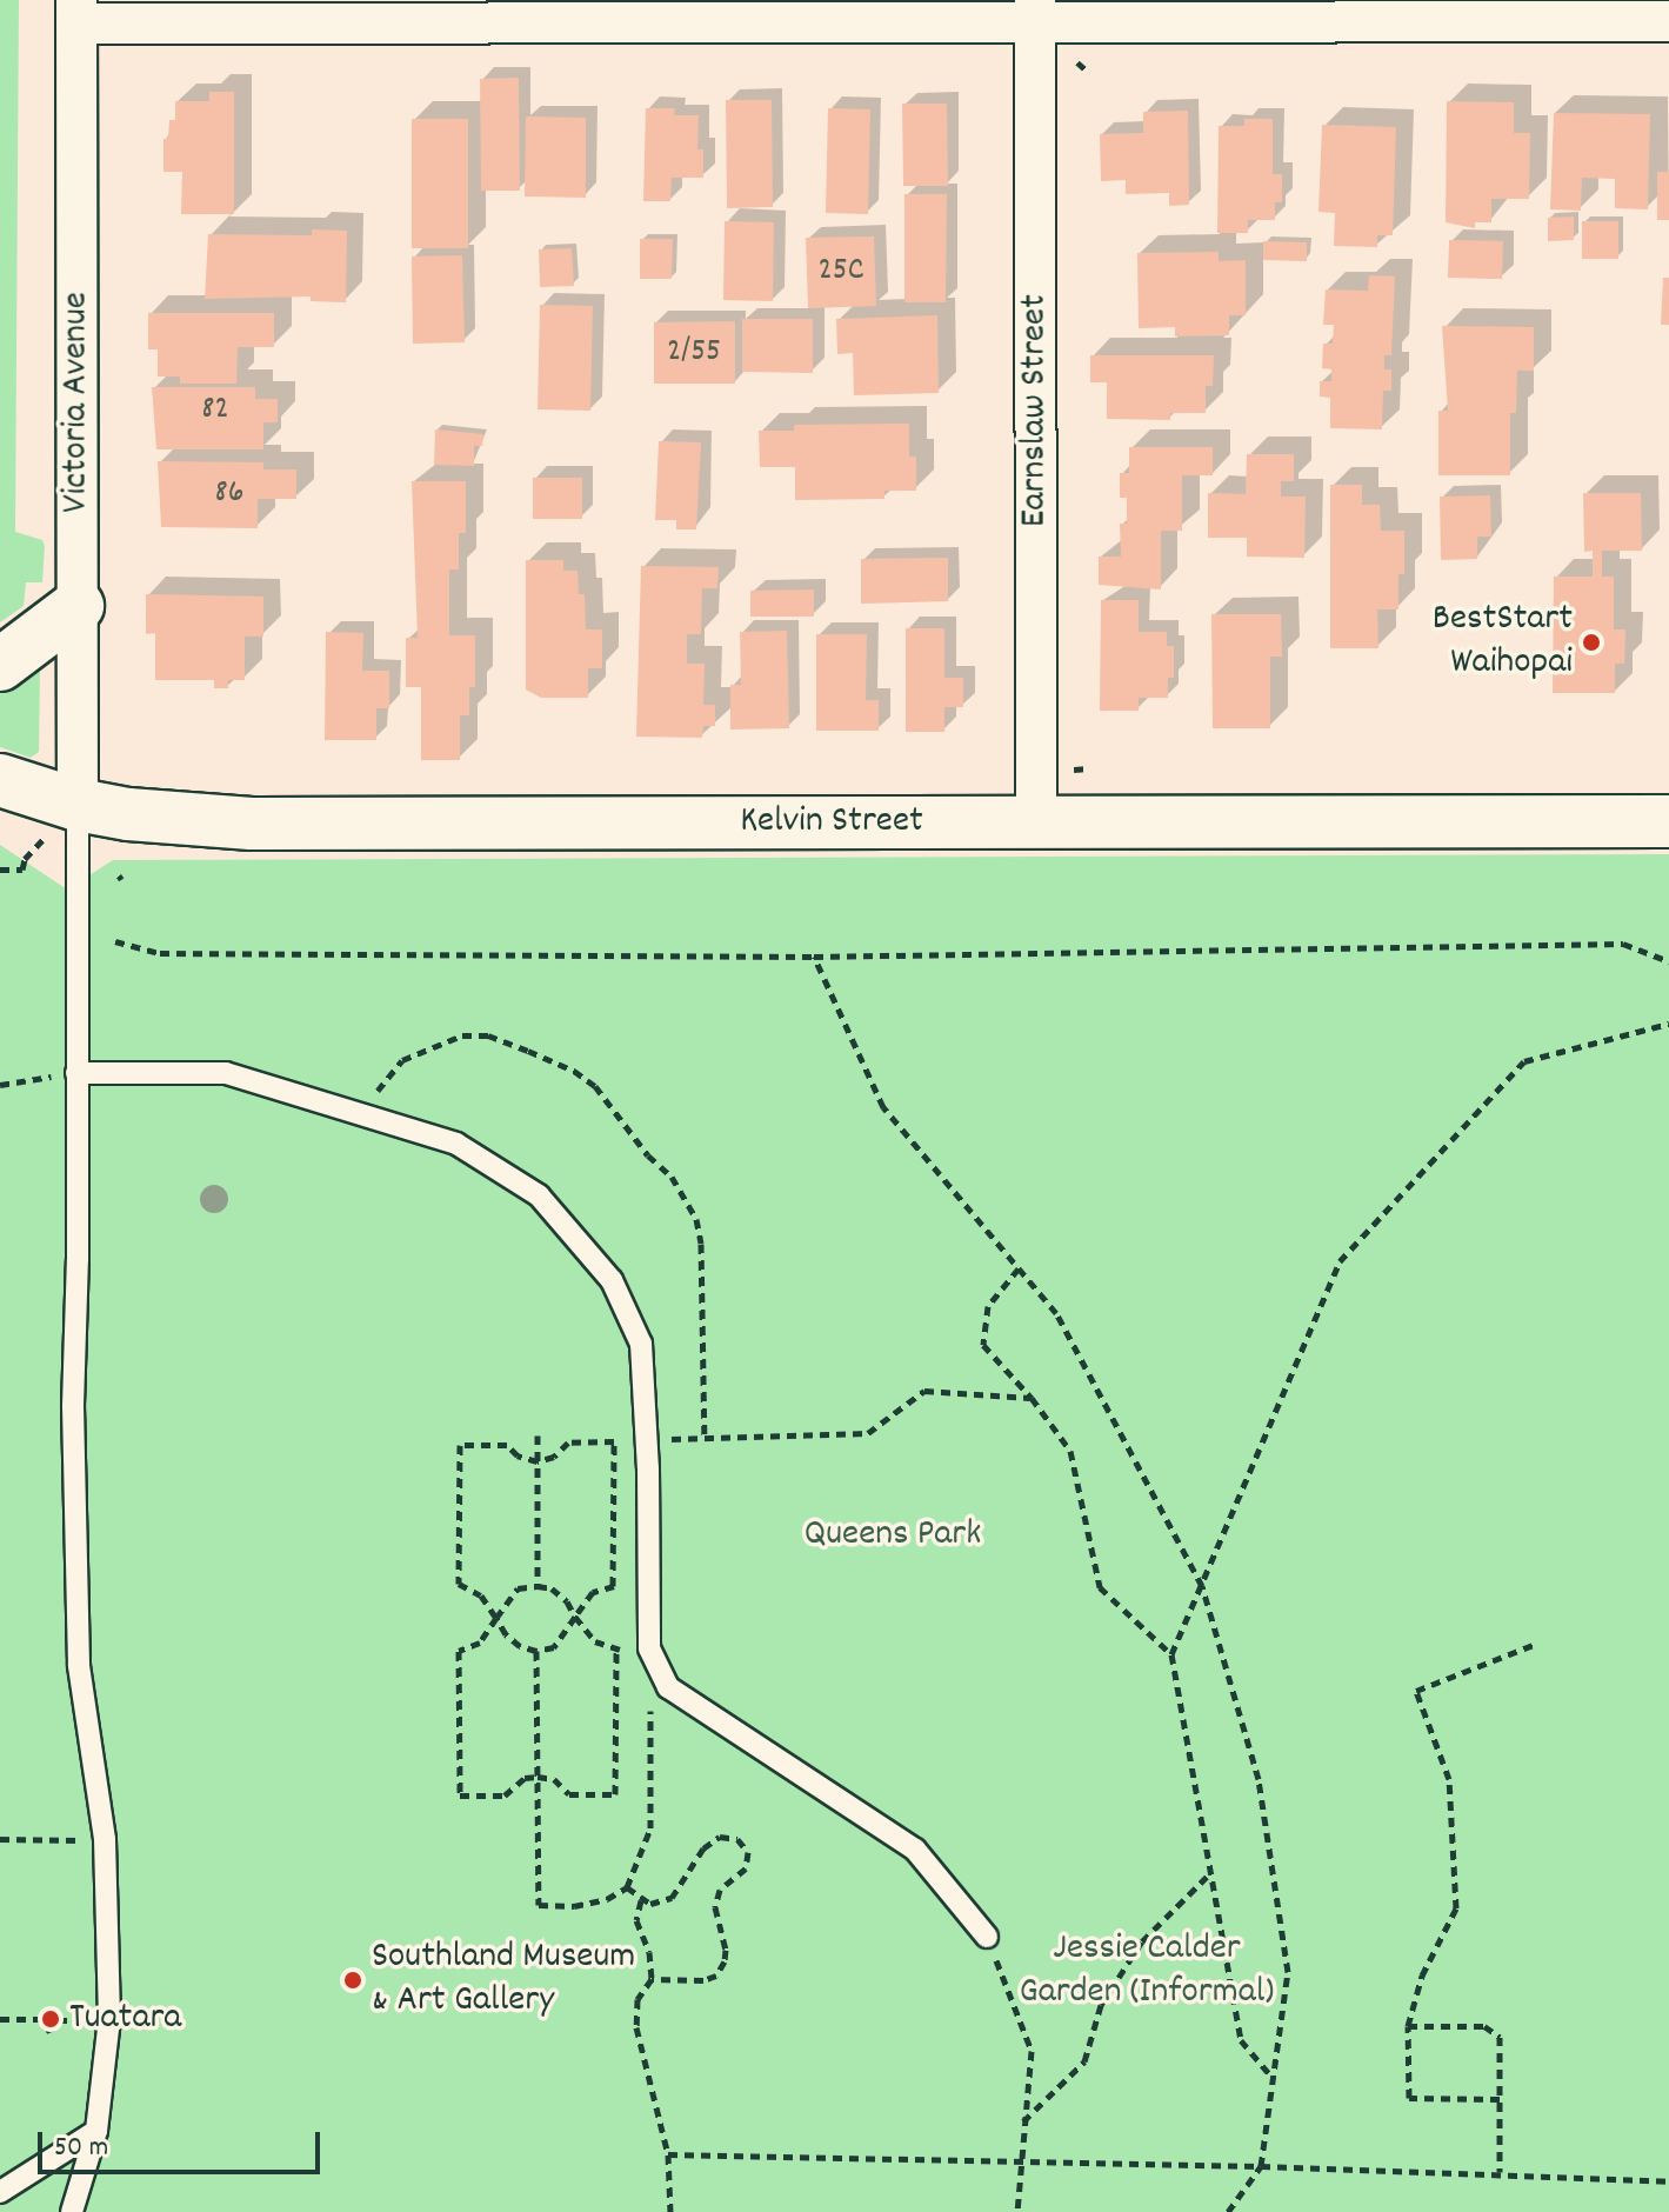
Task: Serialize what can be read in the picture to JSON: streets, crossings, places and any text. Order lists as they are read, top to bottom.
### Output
{
  "streets": {
    "main road": ["Kelvin Street"],
    "street": ["Victoria Avenue", "Earnslaw Street"]
  },
  "crossings": [
    ["Victoria Avenue", "Kelvin Street"],
    ["Earnslaw Street", "Kelvin Street"]
  ],
  "parks": ["Queens Park", "Jessie Calder Garden (Informal)"],
  "places": ["BestStart Waihopai", "Southland Museum & Art Gallery", "Tuatara"],
  "house_numbers": [
    "25C",
    "2/55",
    "82",
    "86"
  ],
  "scale_bar": "50 m"
}
